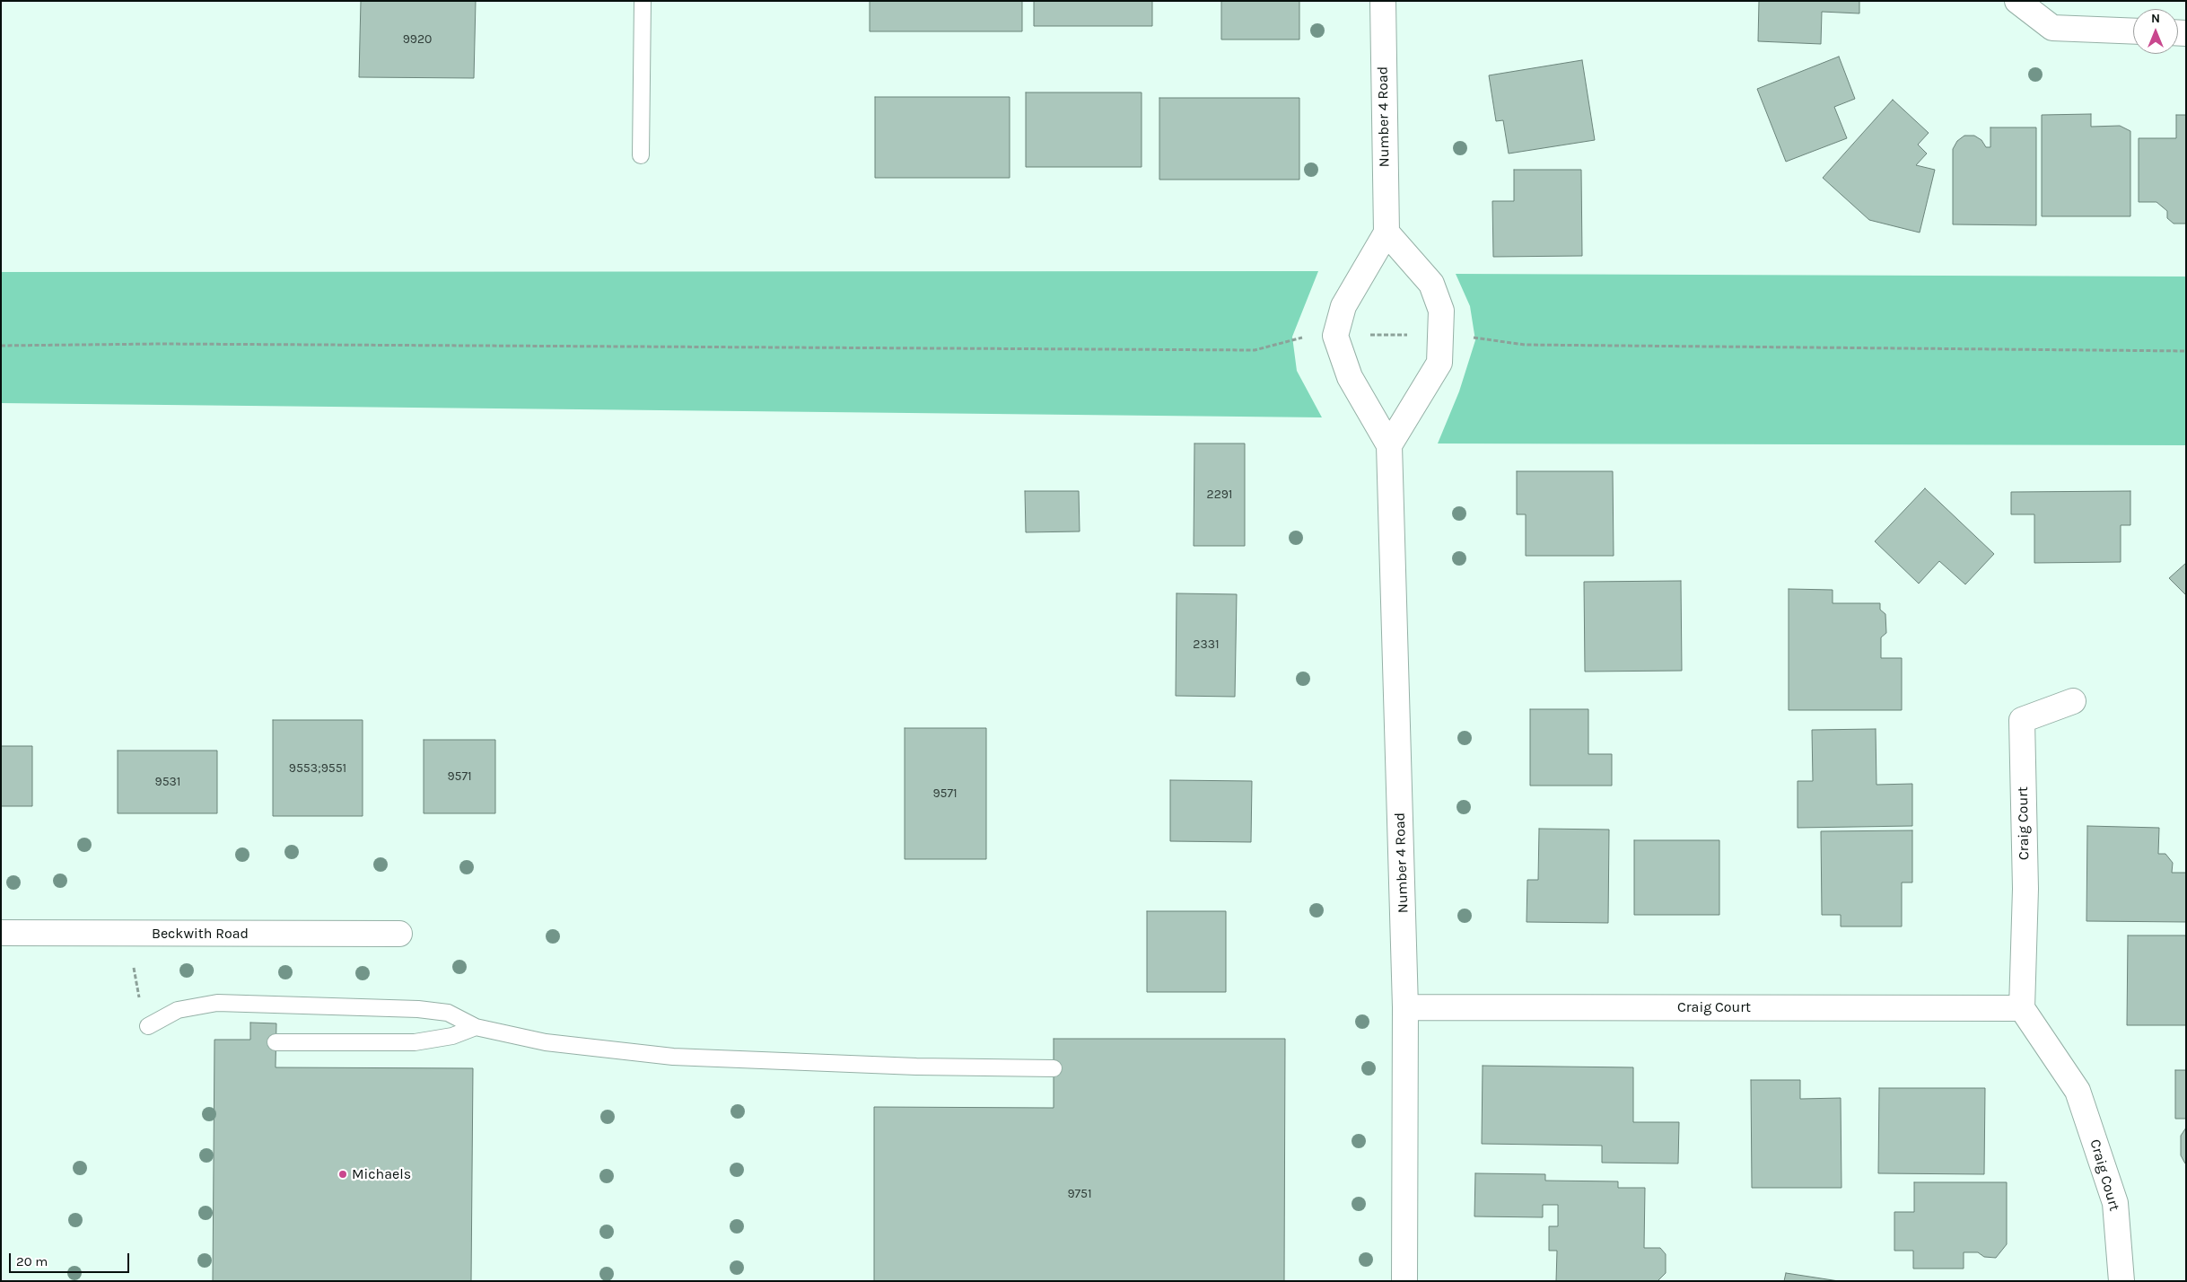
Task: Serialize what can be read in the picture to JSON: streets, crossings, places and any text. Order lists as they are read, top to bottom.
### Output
{
  "streets": {
    "street": ["Number 4 Road", "Craig Court", "Beckwith Road"]
  },
  "crossings": [
    ["Number 4 Road", "Craig Court"]
  ],
  "places": ["Michaels"],
  "house_numbers": [
    "9920",
    "2291",
    "2331",
    "9553;9551",
    "9571",
    "9531",
    "9571",
    "9751"
  ],
  "scale_bar": "20 m",
  "north": "top"
}
